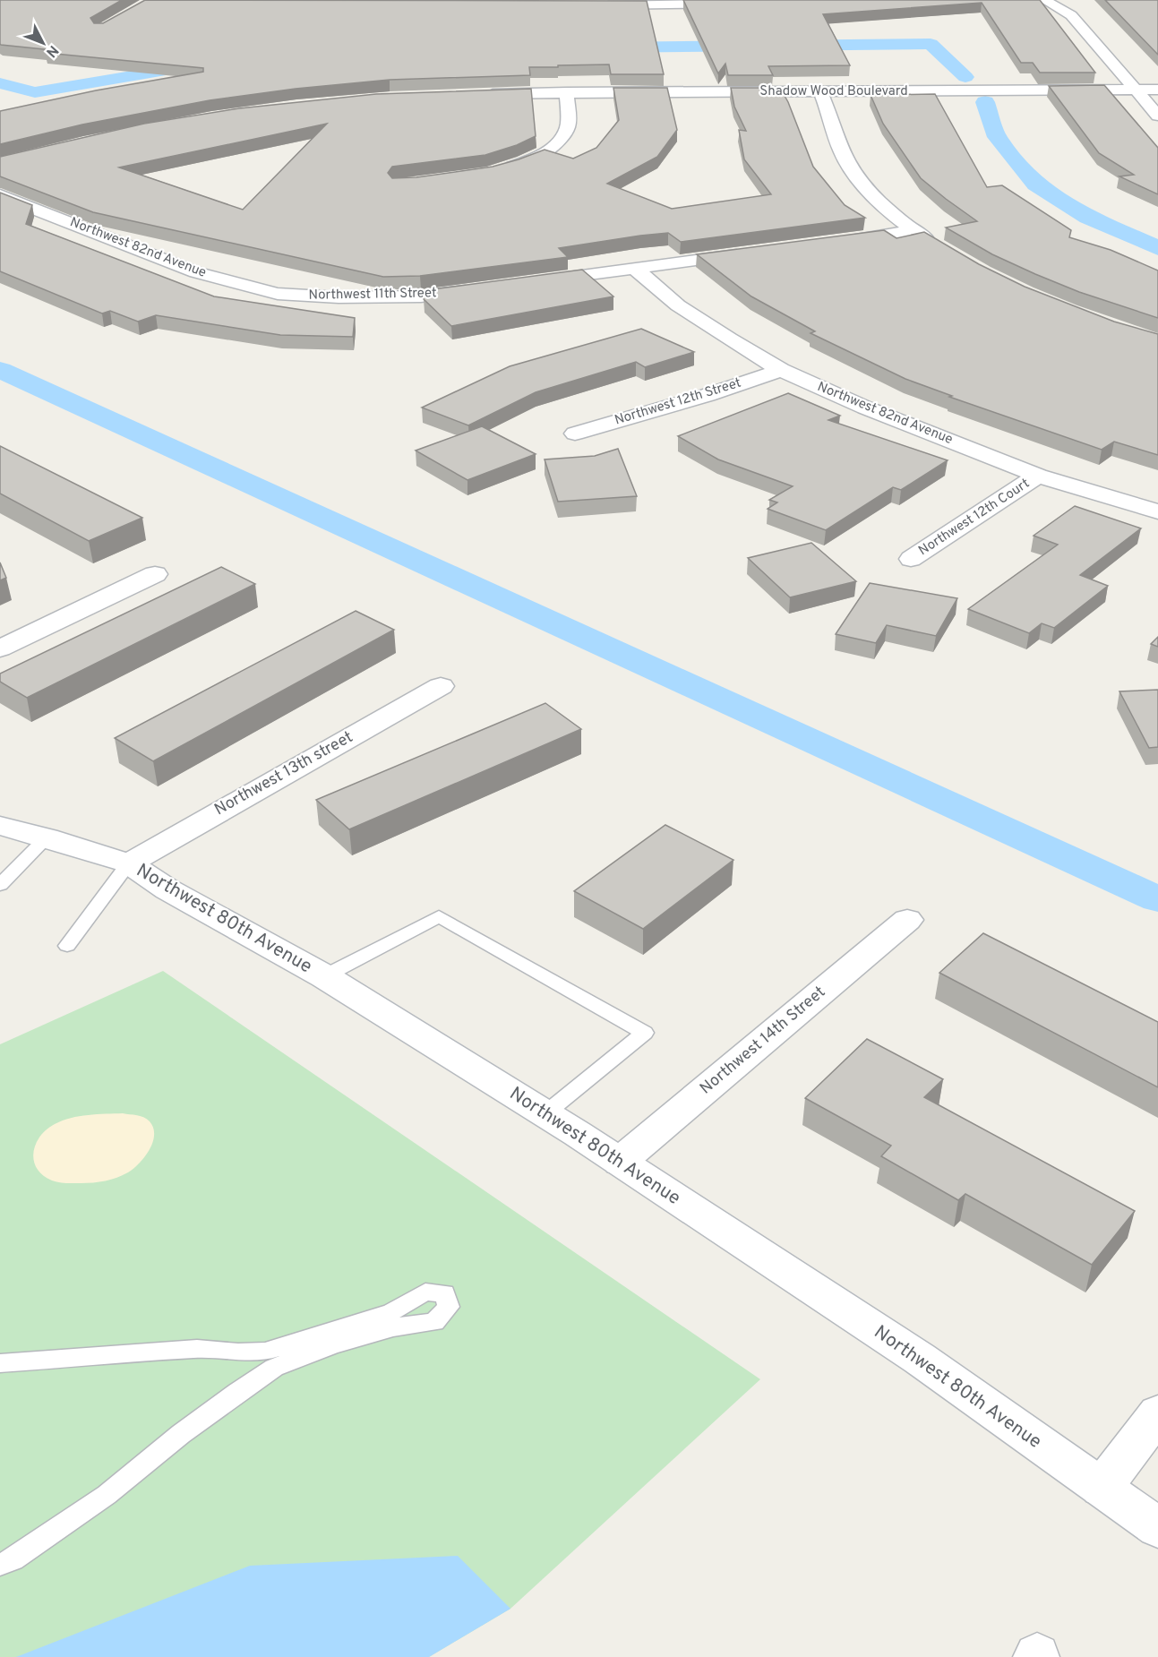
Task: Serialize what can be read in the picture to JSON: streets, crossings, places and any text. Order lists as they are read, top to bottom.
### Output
{
  "streets": {
    "street": [
      "Shadow Wood Boulevard",
      "Northwest 82nd Avenue",
      "Northwest 11th Street",
      "Northwest 12th Street",
      "Northwest 12th Court",
      "Northwest 13th street",
      "Northwest 80th Avenue",
      "Northwest 14th Street"
    ]
  },
  "crossings": [
    ["Northwest 82nd Avenue", "Northwest 11th Street"],
    ["Northwest 82nd Avenue", "Northwest 12th Street"],
    ["Northwest 82nd Avenue", "Northwest 12th Court"],
    ["Northwest 13th street", "Northwest 80th Avenue"],
    ["Northwest 80th Avenue", "Northwest 14th Street"]
  ],
  "north": "bottom right"
}
